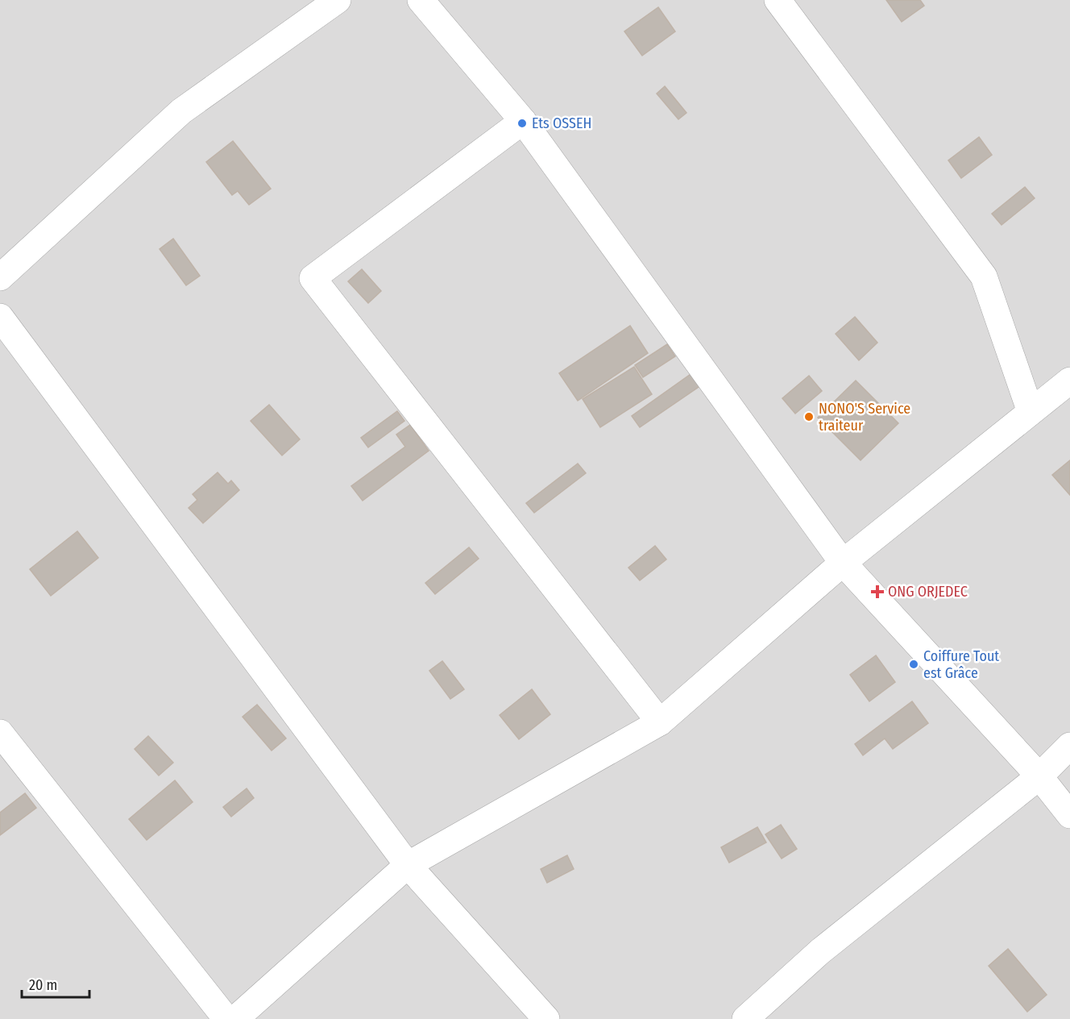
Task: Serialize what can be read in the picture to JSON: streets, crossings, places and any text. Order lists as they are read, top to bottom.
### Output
{
  "places": {
    "other": ["Ets OSSEH", "NONO'S Service traiteur", "Coiffure Tout est Grâce"],
    "health": ["ONG ORJEDEC"]
  },
  "scale_bar": "20 m"
}
